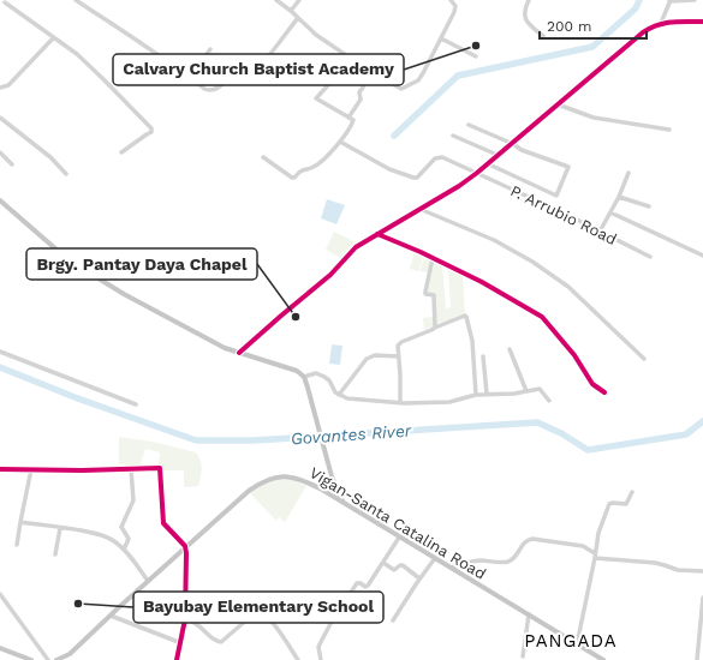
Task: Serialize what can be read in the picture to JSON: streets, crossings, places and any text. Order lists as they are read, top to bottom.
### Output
{
  "streets": {
    "main road": ["Vigan-Santa Catalina Road"],
    "street": ["P. Arrubio Road"]
  },
  "districts": ["PANGADA"],
  "water": ["Govantes River"],
  "places": ["Calvary Church Baptist Academy", "Brgy. Pantay Daya Chapel", "Bayubay Elementary School"],
  "scale_bar": "200 m"
}
